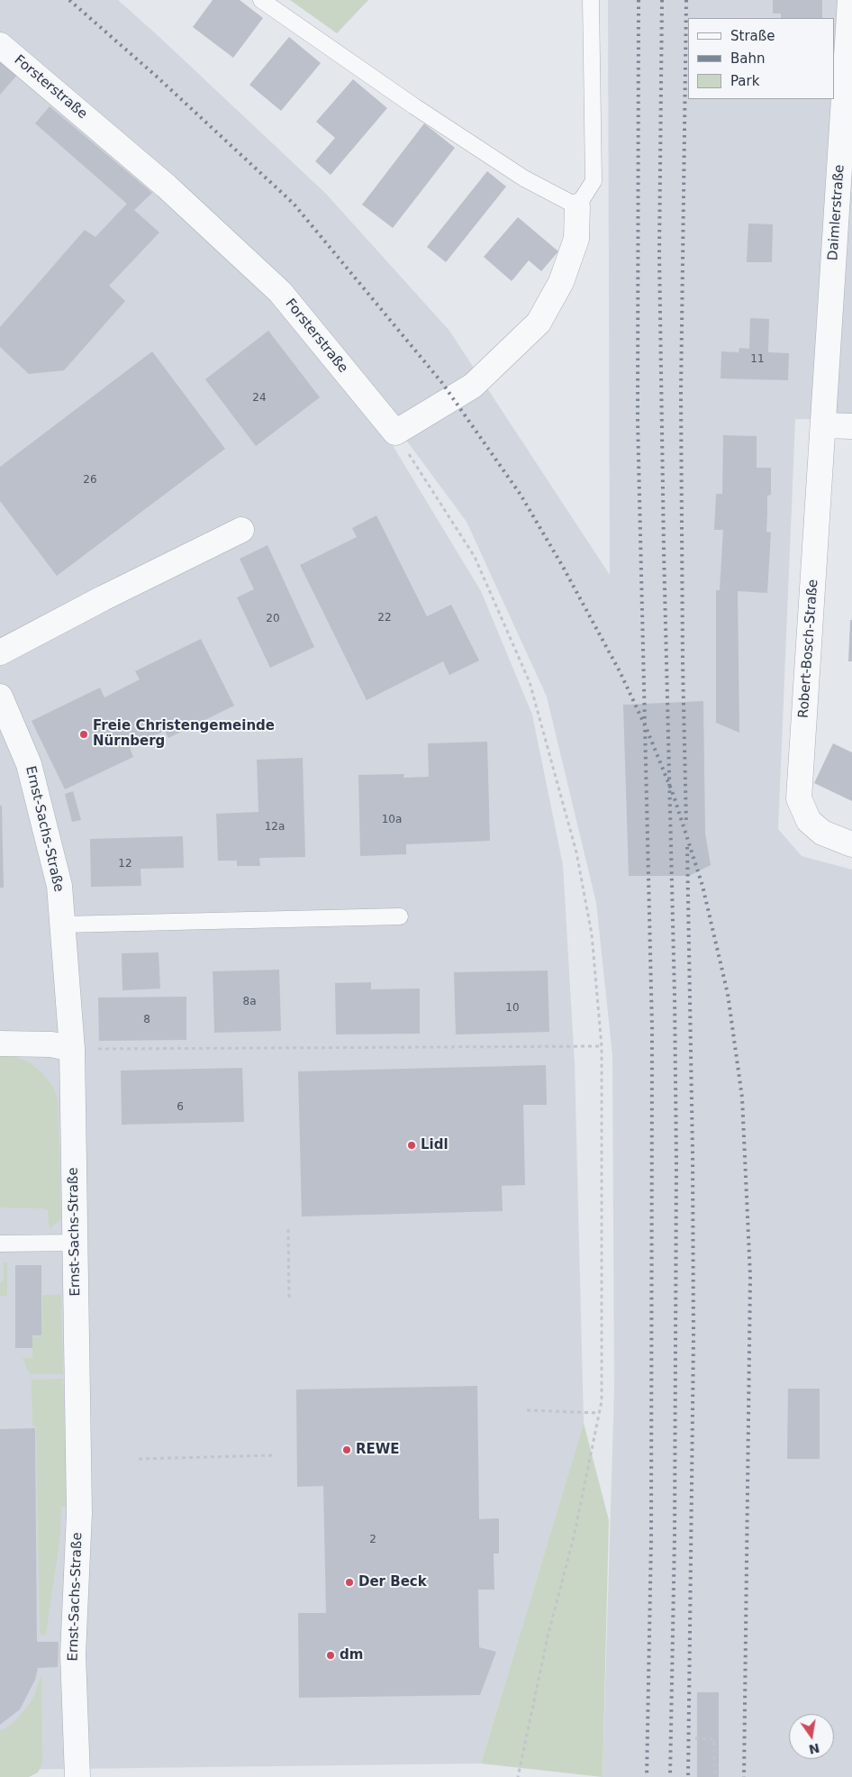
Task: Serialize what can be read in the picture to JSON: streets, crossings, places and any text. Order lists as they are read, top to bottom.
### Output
{
  "streets": {
    "street": [
      "Forsterstraße",
      "Daimlerstraße",
      "Robert-Bosch-Straße",
      "Ernst-Sachs-Straße"
    ]
  },
  "crossings": [
    ["Daimlerstraße", "Robert-Bosch-Straße"]
  ],
  "places": [
    "Freie Christengemeinde Nürnberg",
    "Lidl",
    "REWE",
    "Der Beck",
    "dm"
  ],
  "house_numbers": [
    "11",
    "24",
    "26",
    "22",
    "20",
    "10a",
    "12a",
    "12",
    "8a",
    "10",
    "8",
    "6",
    "2"
  ],
  "legend": ["Straße", "Bahn", "Park"],
  "north": "bottom"
}
